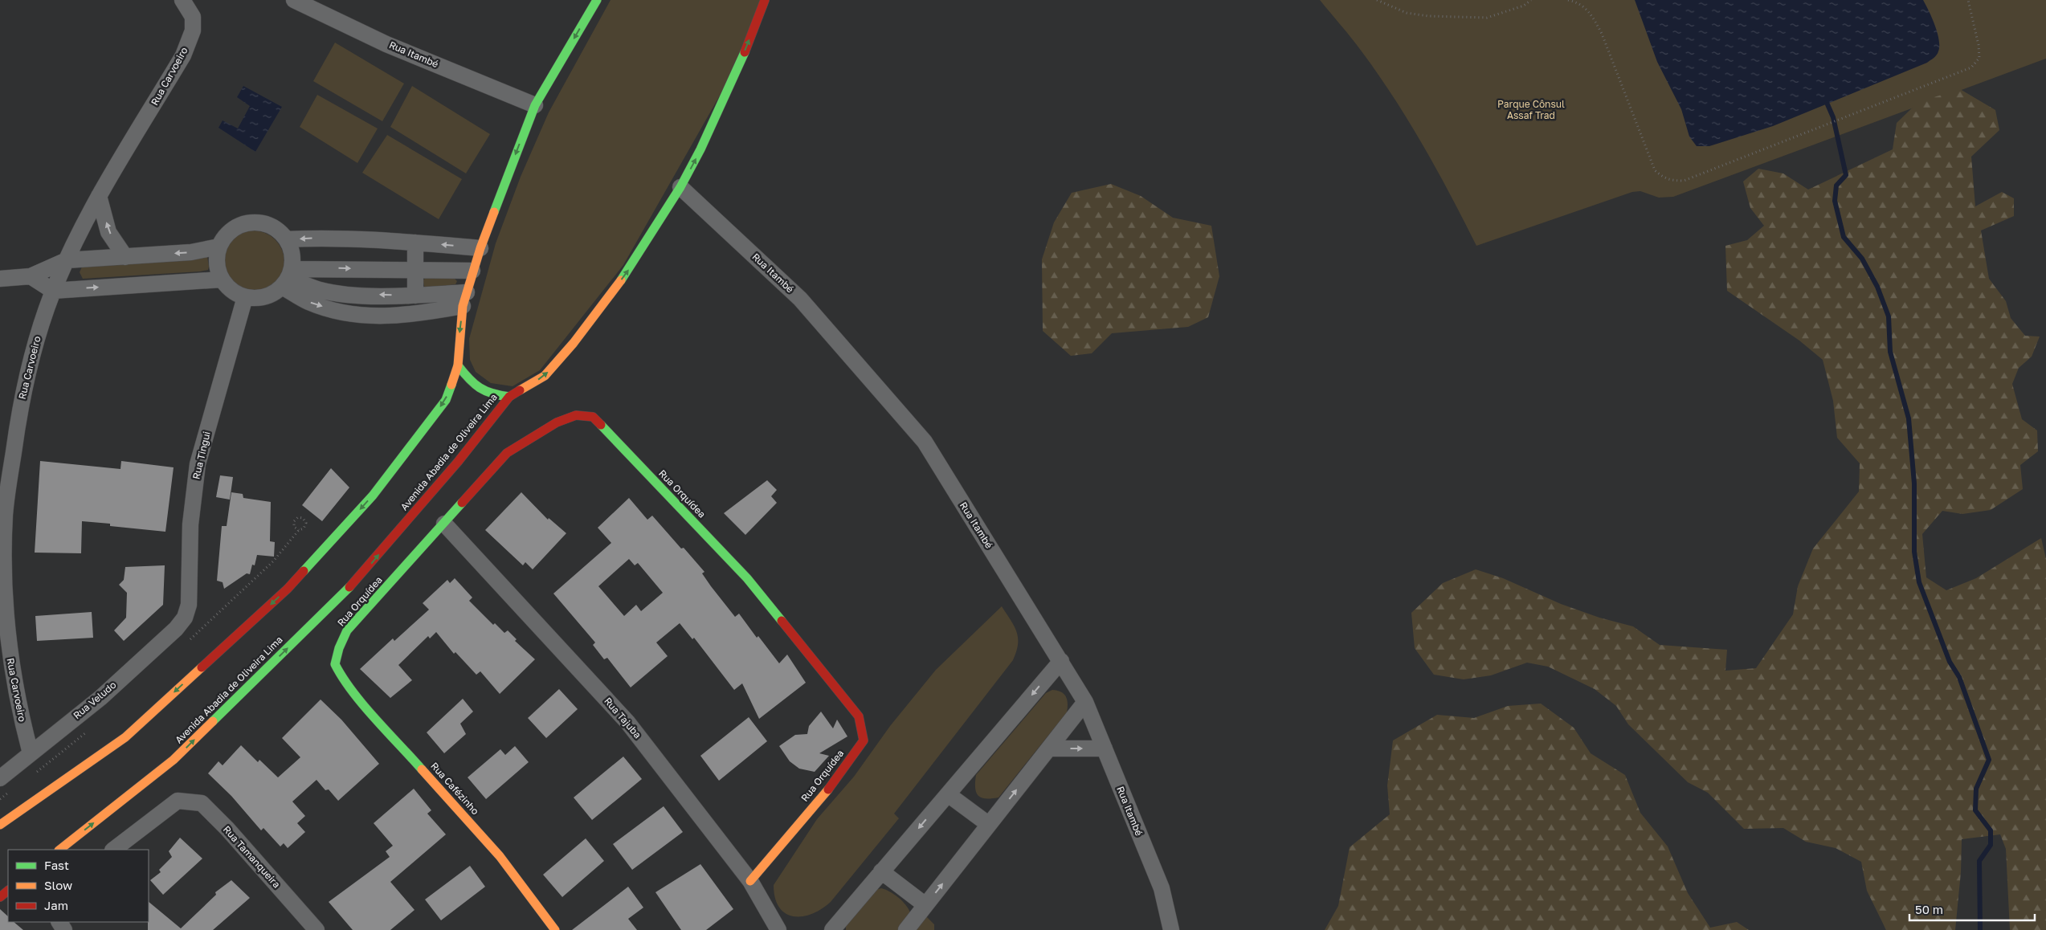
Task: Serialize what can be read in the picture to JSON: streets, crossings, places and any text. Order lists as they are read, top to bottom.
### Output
{
  "streets": {
    "street": [
      "Rua Itambé",
      "Rua Carvoeiro",
      "Avenida Abadia de Oliveira Lima",
      "Rua Tingui",
      "Rua Orquídea",
      "Rua Veludo",
      "Rua Tajuba",
      "Rua Cafézinho",
      "Rua Tamanqueira"
    ]
  },
  "crossings": [
    ["Rua Itambé", "Avenida Abadia de Oliveira Lima"],
    ["Rua Carvoeiro", "Rua Veludo"],
    ["Rua Tingui", "Rua Veludo"],
    ["Rua Orquídea", "Rua Tajuba"],
    ["Rua Orquídea", "Rua Cafézinho"]
  ],
  "parks": ["Parque Cônsul Assaf Trad"],
  "legend": ["Fast", "Slow", "Jam"],
  "scale_bar": "50 m"
}
